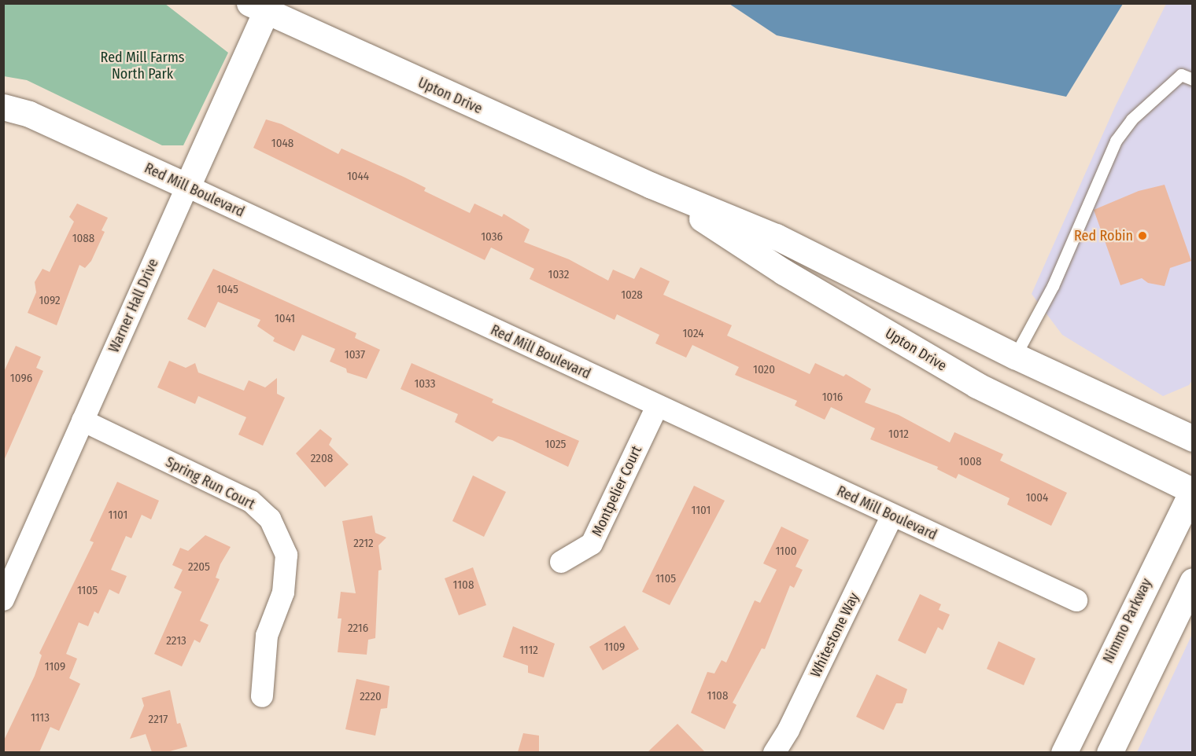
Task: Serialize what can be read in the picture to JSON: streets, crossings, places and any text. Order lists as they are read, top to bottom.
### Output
{
  "streets": {
    "main road": [
      "Upton Drive",
      "Red Mill Boulevard",
      "Warner Hall Drive",
      "Nimmo Parkway"
    ],
    "street": ["Spring Run Court", "Montpelier Court", "Whitestone Way"]
  },
  "crossings": [
    ["Upton Drive", "Warner Hall Drive"],
    ["Upton Drive", "Nimmo Parkway"],
    ["Red Mill Boulevard", "Warner Hall Drive"],
    ["Red Mill Boulevard", "Montpelier Court"],
    ["Red Mill Boulevard", "Whitestone Way"],
    ["Warner Hall Drive", "Spring Run Court"]
  ],
  "parks": ["Red Mill Farms North Park"],
  "places": ["Red Robin"],
  "house_numbers": [
    "1048",
    "1044",
    "1036",
    "1088",
    "1032",
    "1045",
    "1028",
    "1092",
    "1041",
    "1024",
    "1037",
    "1020",
    "1096",
    "1033",
    "1016",
    "1012",
    "1025",
    "2208",
    "1008",
    "1004",
    "1101",
    "1101",
    "2212",
    "1100",
    "2205",
    "1105",
    "1108",
    "1105",
    "2216",
    "2213",
    "1109",
    "1112",
    "1109",
    "1108",
    "2220",
    "1113",
    "2217"
  ]
}
